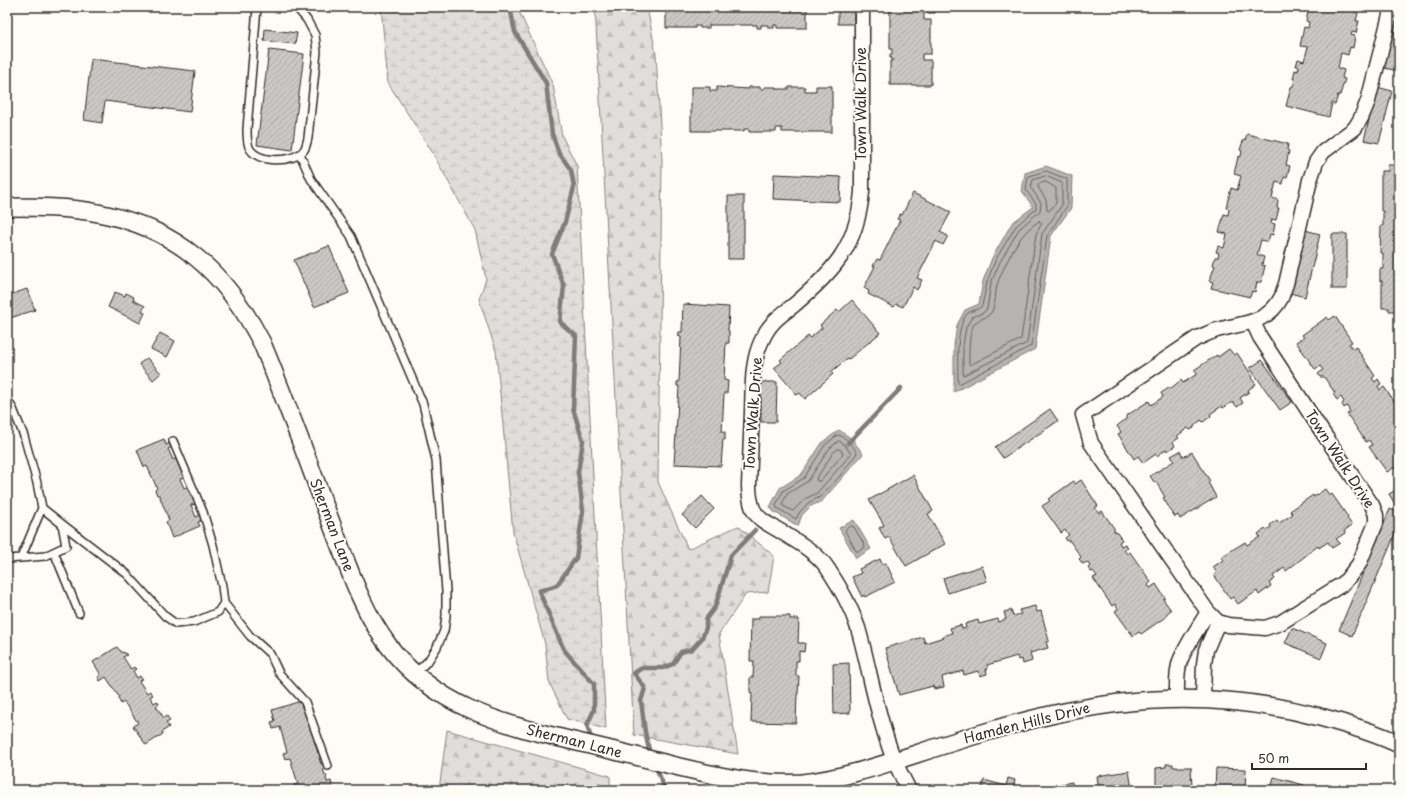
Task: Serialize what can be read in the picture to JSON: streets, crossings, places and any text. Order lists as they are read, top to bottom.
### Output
{
  "streets": {
    "street": ["Town Walk Drive", "Sherman Lane", "Hamden Hills Drive"]
  },
  "crossings": [
    ["Town Walk Drive", "Hamden Hills Drive"],
    ["Sherman Lane", "Hamden Hills Drive"]
  ],
  "scale_bar": "50 m"
}
